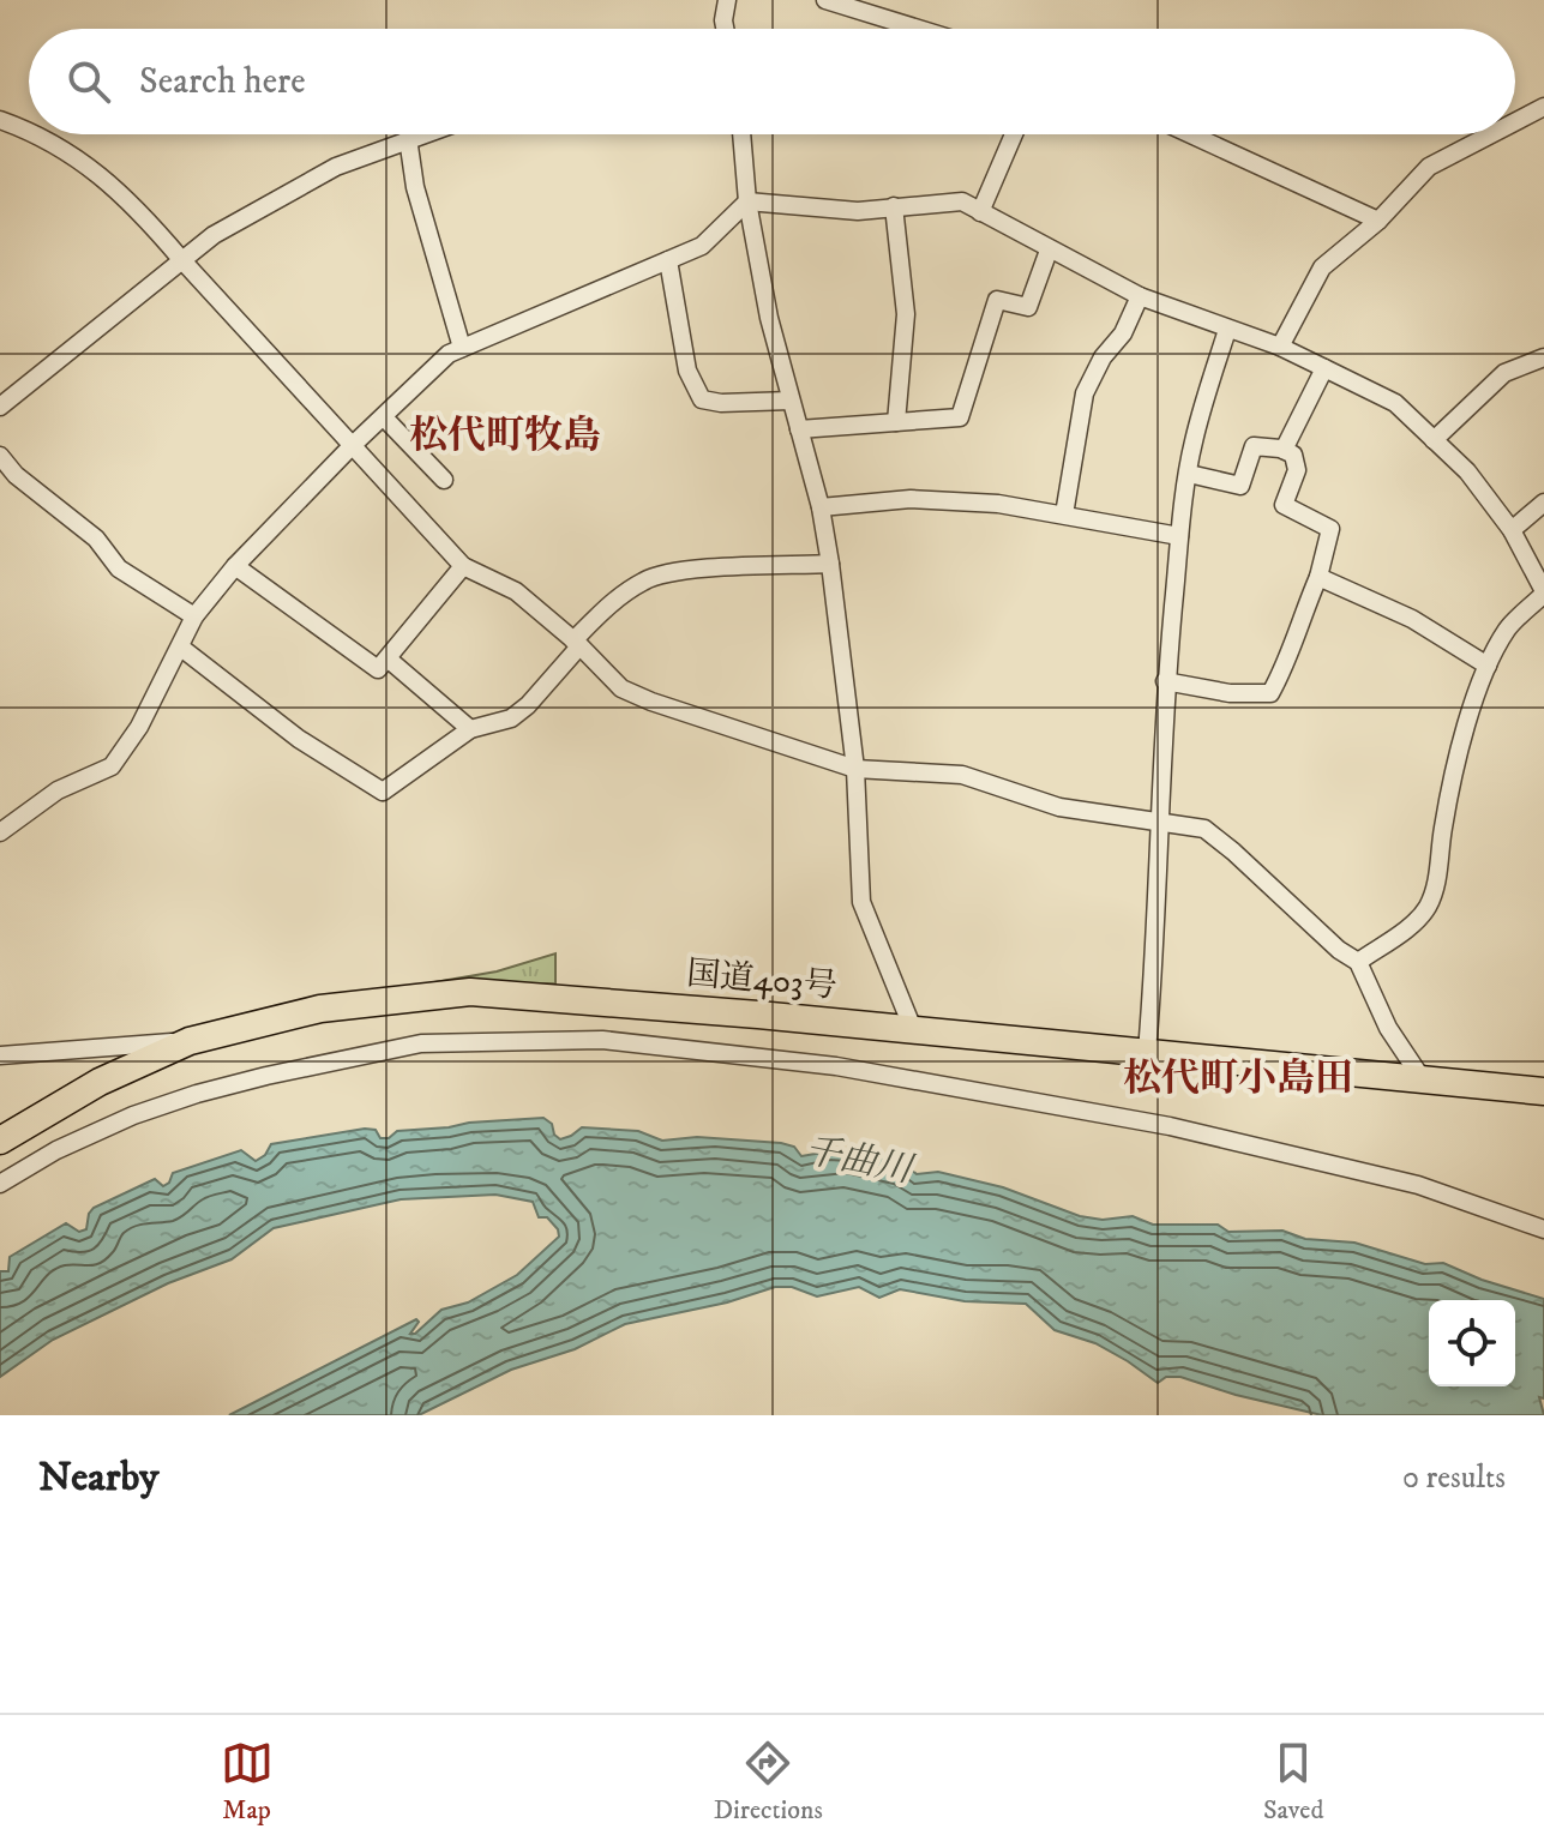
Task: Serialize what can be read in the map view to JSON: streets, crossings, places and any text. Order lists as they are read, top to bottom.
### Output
{
  "streets": {
    "highway": ["国道403号"]
  },
  "districts": ["松代町牧島", "松代町小島田"],
  "water": ["千曲川"],
  "page": {
    "search": "Search here",
    "heading": ["Nearby", "0 results"],
    "nav": ["Map", "Directions", "Saved"]
  }
}
